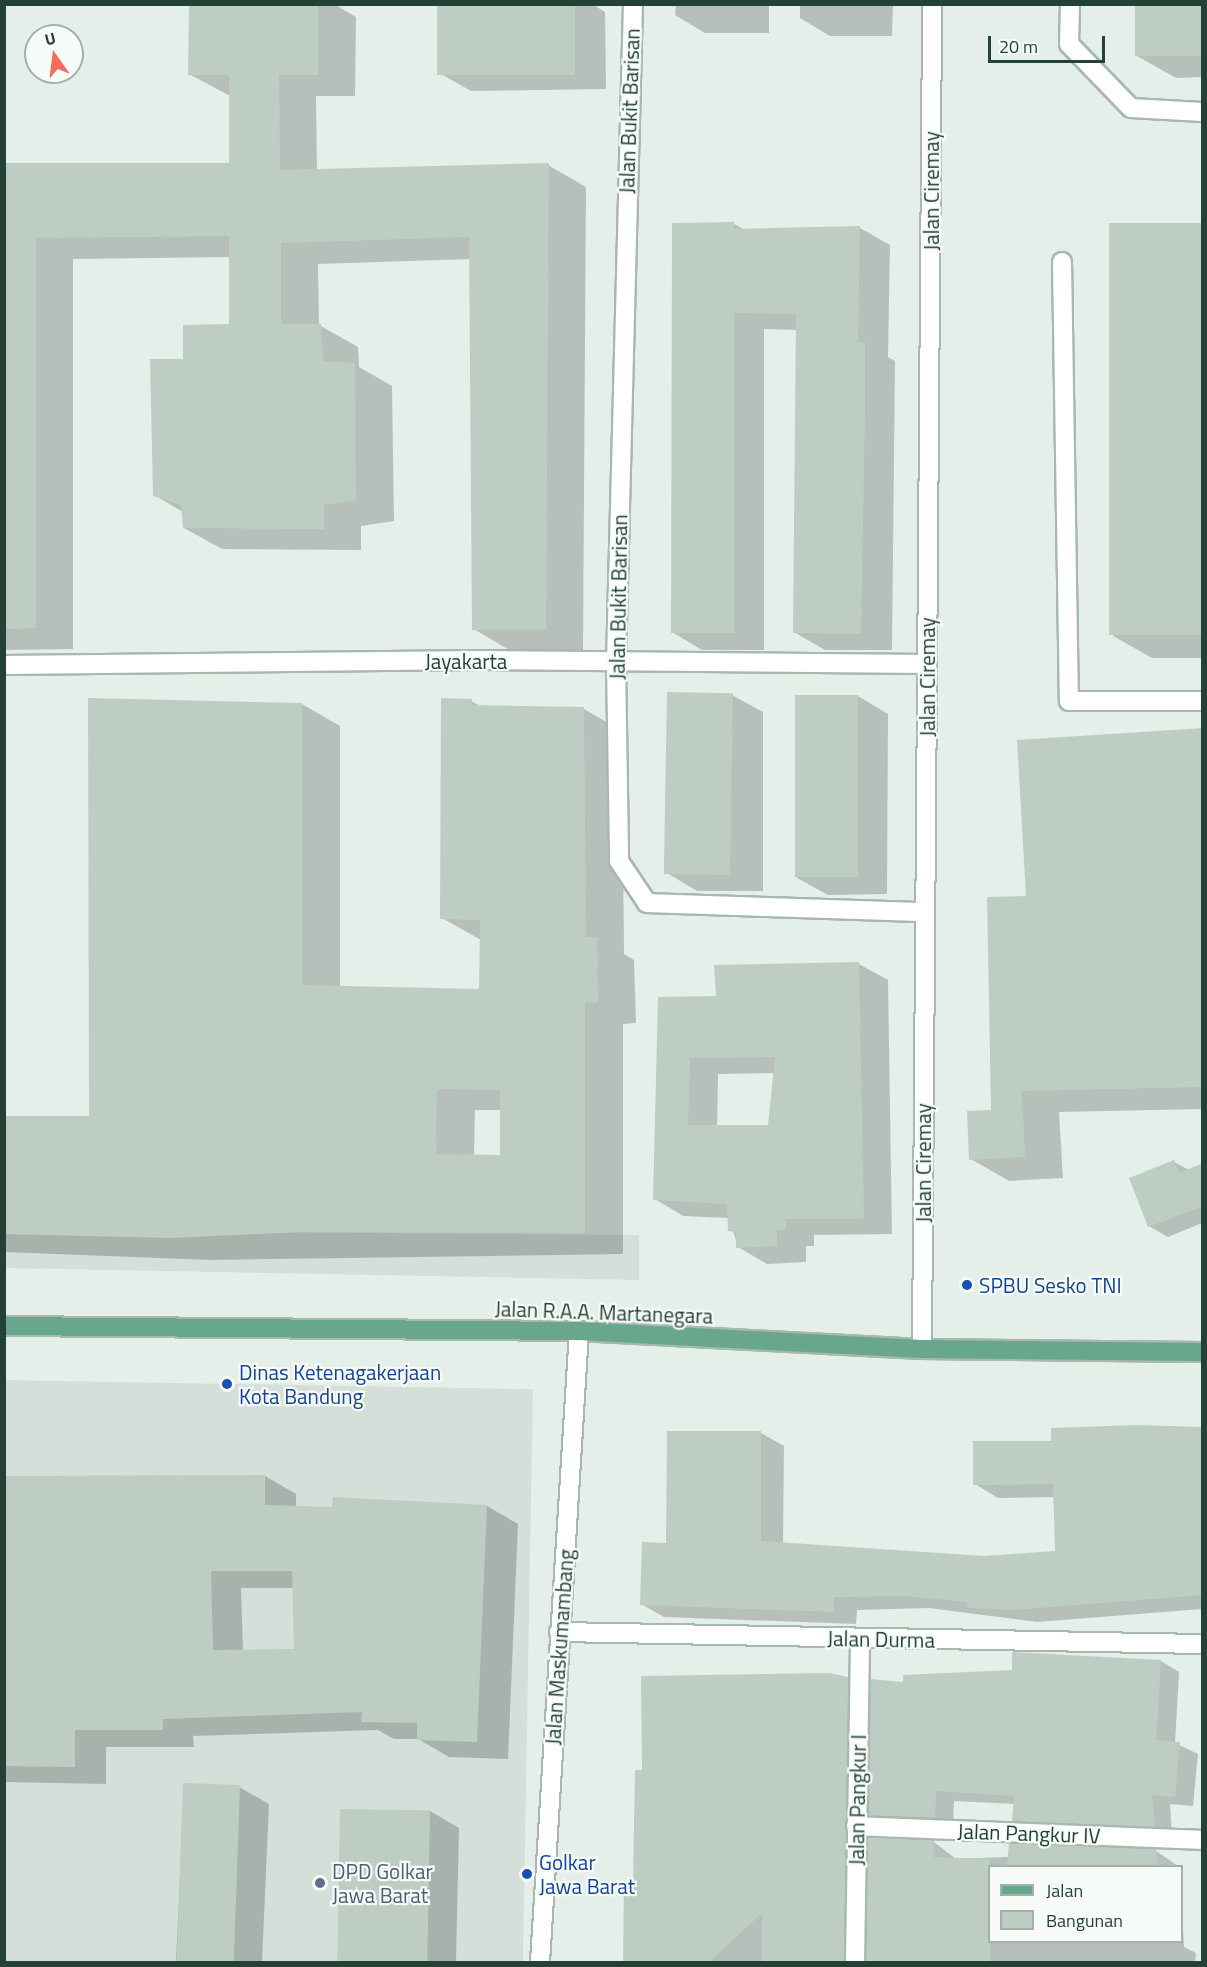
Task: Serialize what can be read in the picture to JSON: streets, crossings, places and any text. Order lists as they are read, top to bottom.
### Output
{
  "streets": {
    "main road": ["Jalan R.A.A. Martanegara"],
    "street": [
      "Jalan Bukit Barisan",
      "Jalan Ciremay",
      "Jayakarta",
      "Jalan Durma",
      "Jalan Maskumambang",
      "Jalan Pangkur I",
      "Jalan Pangkur IV"
    ]
  },
  "crossings": [
    ["Jalan Bukit Barisan", "Jalan Ciremay"],
    ["Jalan Bukit Barisan", "Jayakarta"],
    ["Jalan Ciremay", "Jayakarta"],
    ["Jalan Ciremay", "Jalan R.A.A. Martanegara"],
    ["Jalan R.A.A. Martanegara", "Jalan Maskumambang"],
    ["Jalan Durma", "Jalan Maskumambang"],
    ["Jalan Durma", "Jalan Pangkur I"],
    ["Jalan Pangkur I", "Jalan Pangkur IV"]
  ],
  "places": [
    "SPBU Sesko TNI",
    "Dinas Ketenagakerjaan Kota Bandung",
    "Golkar Jawa Barat",
    "DPD Golkar Jawa Barat"
  ],
  "legend": ["Jalan", "Bangunan"],
  "scale_bar": "20 m",
  "north": "top"
}
